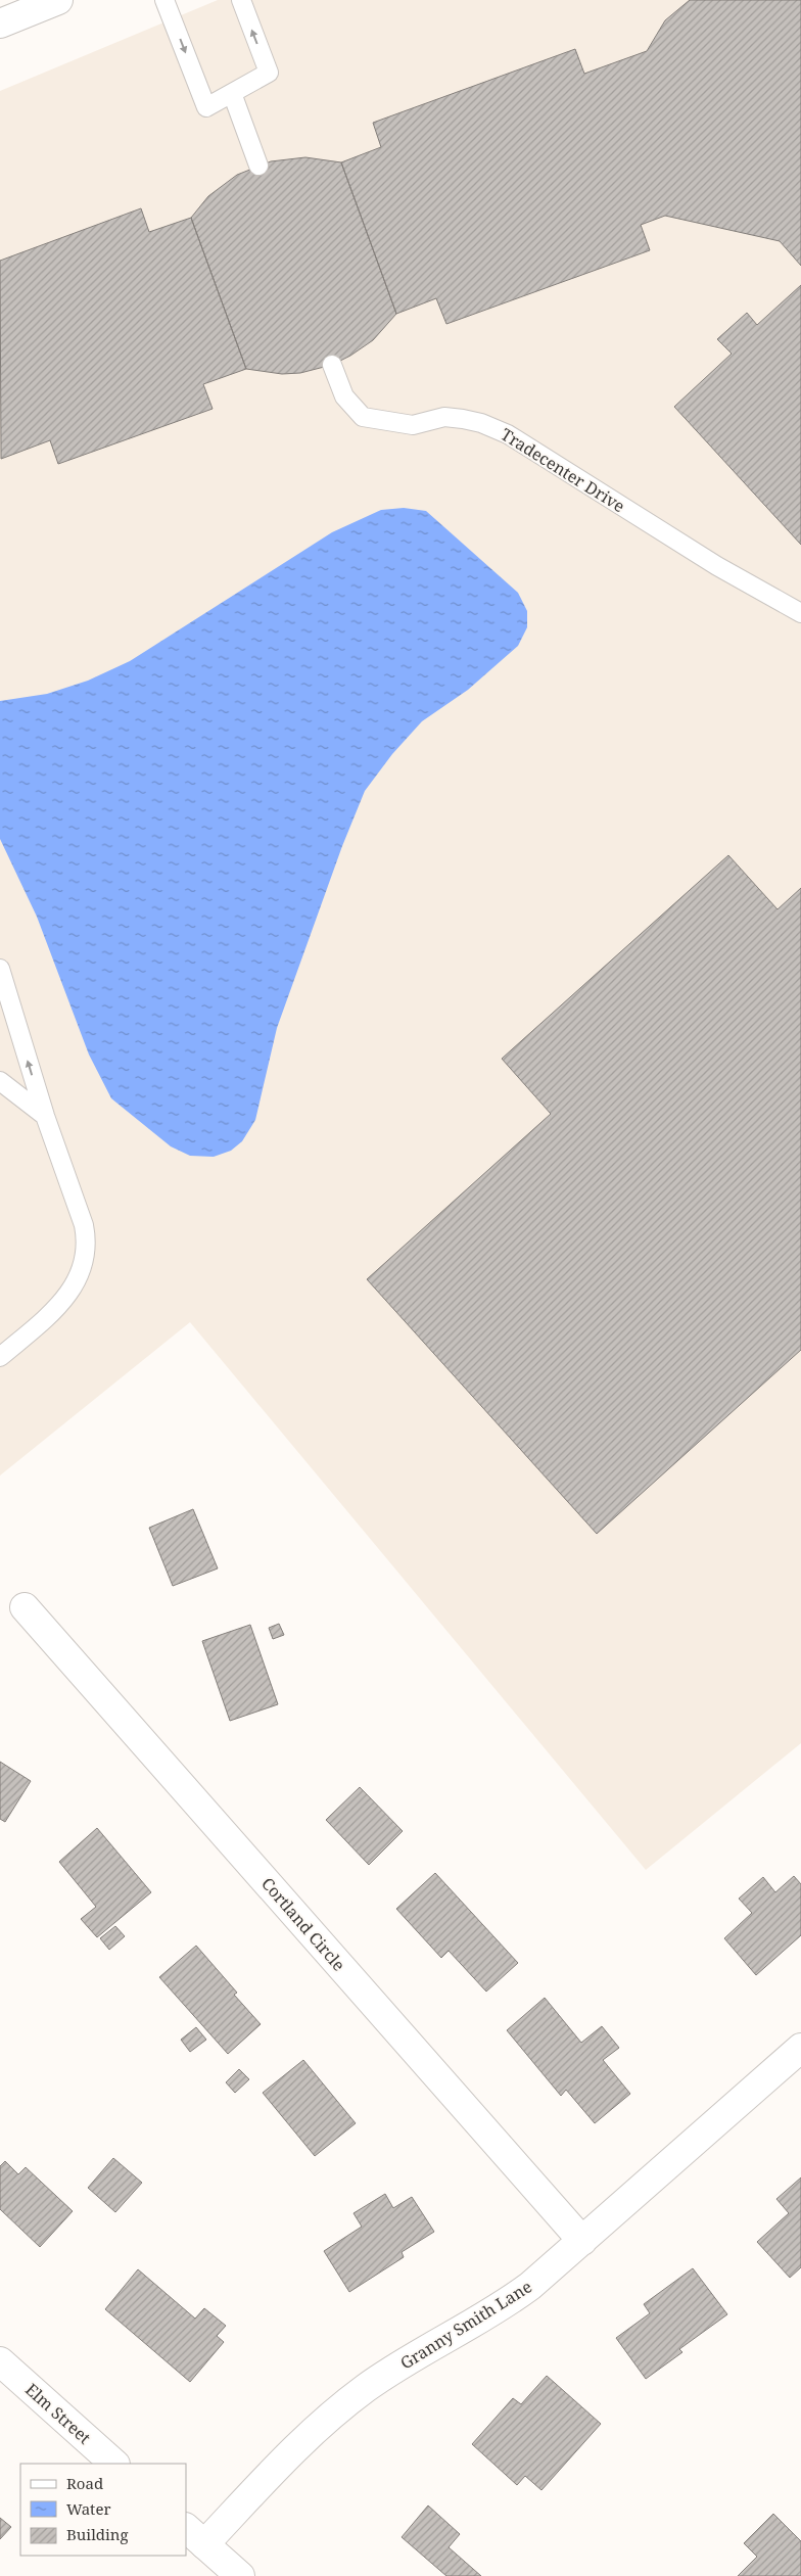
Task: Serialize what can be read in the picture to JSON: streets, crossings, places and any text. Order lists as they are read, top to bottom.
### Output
{
  "streets": {
    "street": ["Cortland Circle", "Granny Smith Lane", "Elm Street"],
    "lane": ["Tradecenter Drive"]
  },
  "crossings": [
    ["Cortland Circle", "Granny Smith Lane"]
  ],
  "legend": ["Road", "Water", "Building"]
}
